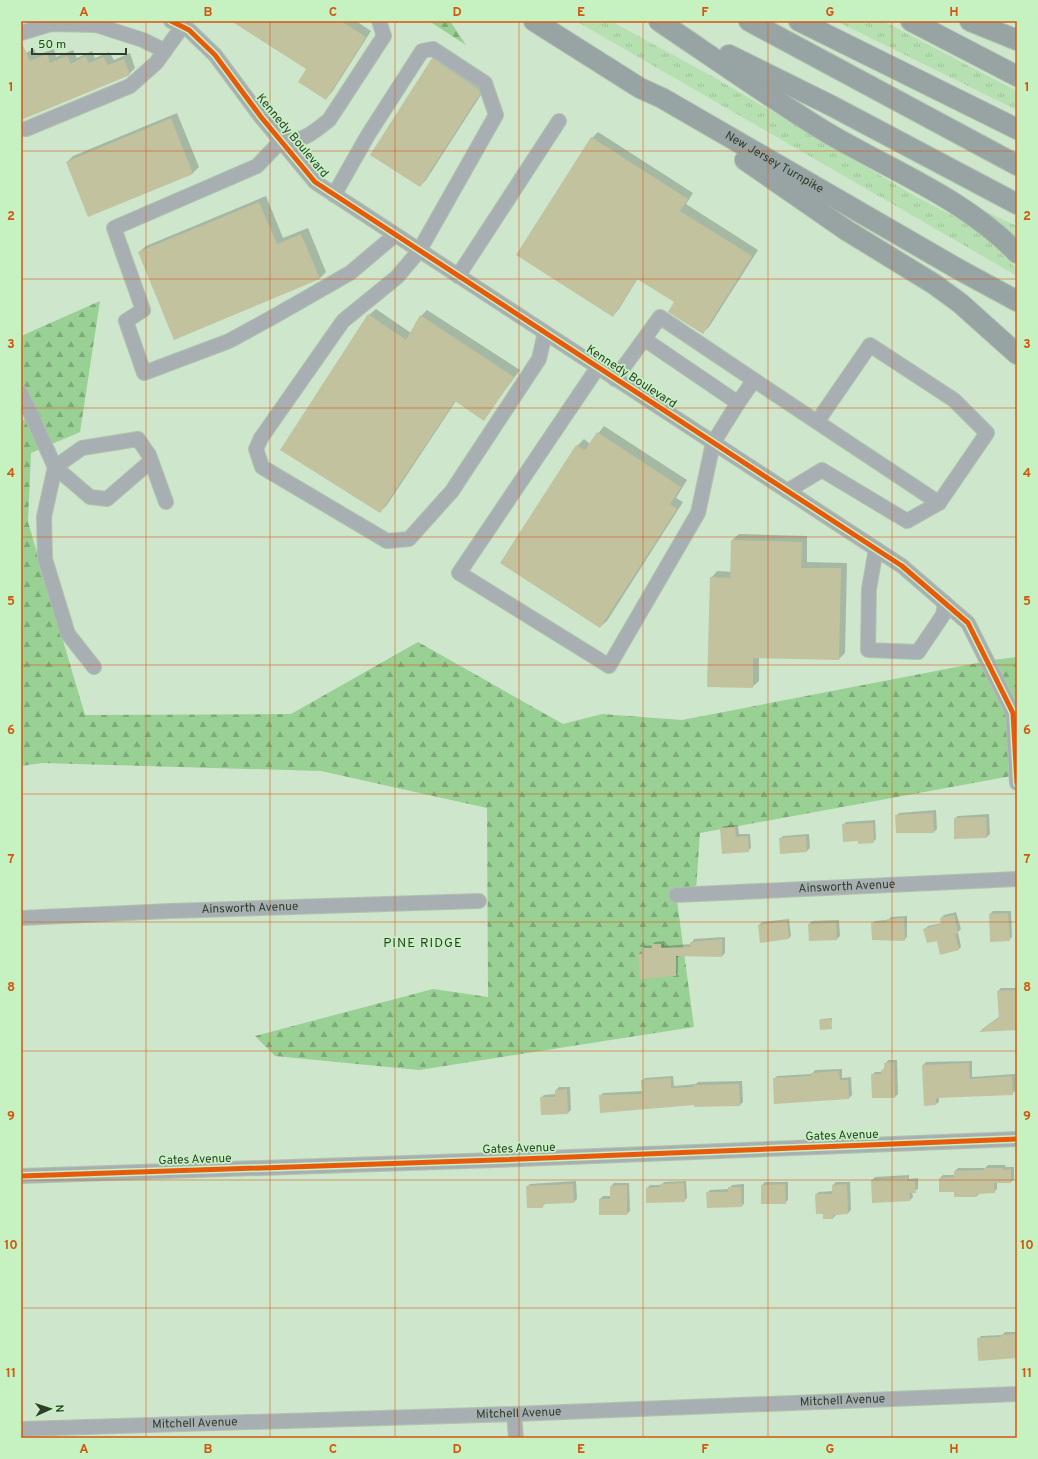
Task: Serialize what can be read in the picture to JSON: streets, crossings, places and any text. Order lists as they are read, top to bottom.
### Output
{
  "streets": {
    "highway": ["New Jersey Turnpike"],
    "street": [
      "Kennedy Boulevard",
      "Ainsworth Avenue",
      "Gates Avenue",
      "Mitchell Avenue"
    ]
  },
  "districts": ["PINE RIDGE"],
  "scale_bar": "50 m",
  "north": "right",
  "grid": {
    "columns": [
      "A",
      "B",
      "C",
      "D",
      "E",
      "F",
      "G",
      "H"
    ],
    "rows": [
      "1",
      "2",
      "3",
      "4",
      "5",
      "6",
      "7",
      "8",
      "9",
      "10",
      "11"
    ]
  }
}
